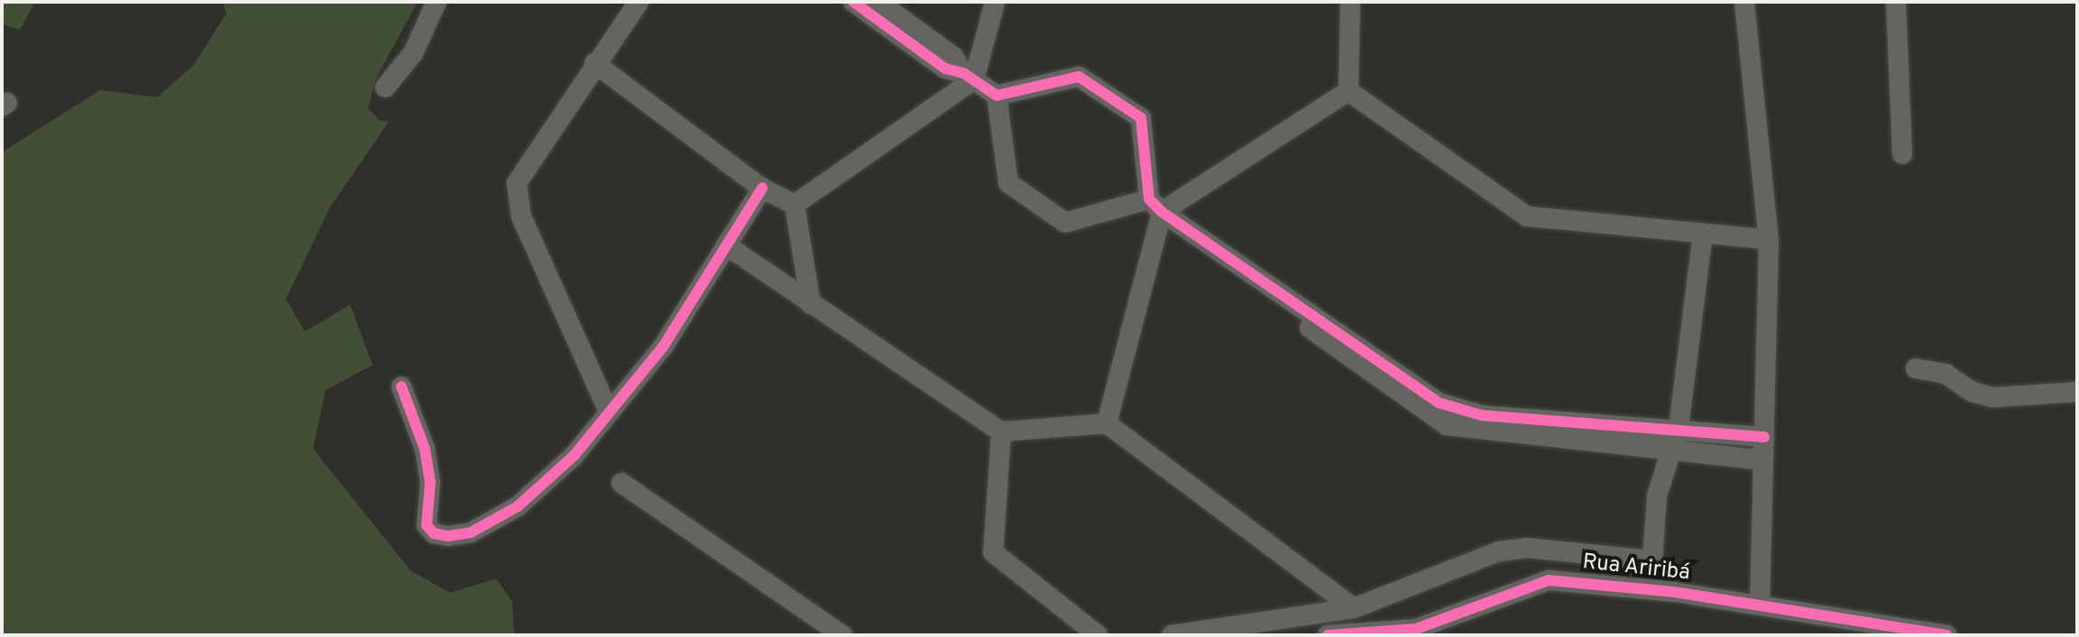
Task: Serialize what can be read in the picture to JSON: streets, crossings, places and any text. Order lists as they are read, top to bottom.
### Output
{
  "streets": {
    "street": ["Rua Ariribá"]
  }
}
